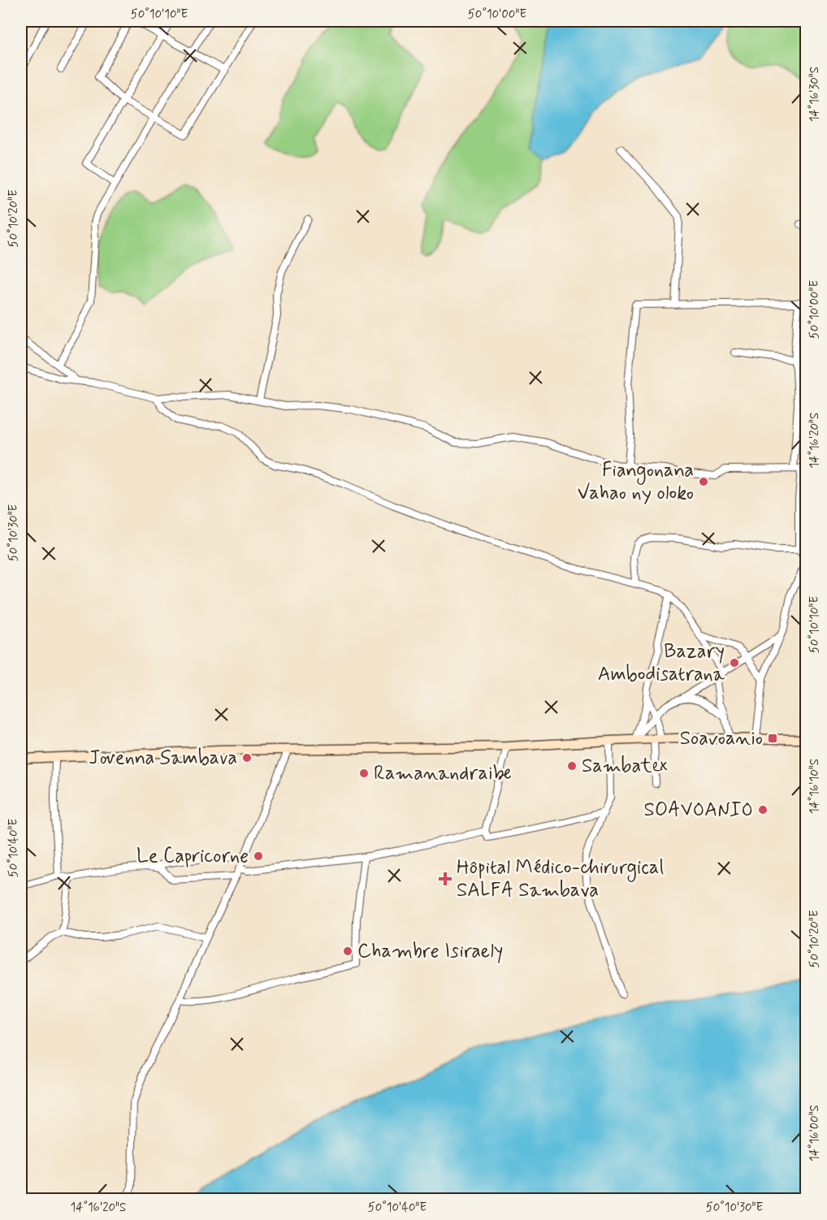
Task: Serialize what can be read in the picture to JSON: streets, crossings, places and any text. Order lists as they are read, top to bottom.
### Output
{
  "places": {
    "other": [
      "Fiangonana Vahao ny oloko",
      "Bazary Ambodisatrana",
      "Jovenna Sambava",
      "Sambatex",
      "Ramanandraibe",
      "SOAVOANIO",
      "Le Capricorne",
      "Chambre Isiraely"
    ],
    "transit": ["Soavoanio"],
    "health": ["Hôpital Médico-chirurgical SALFA Sambava"]
  },
  "coordinates": [
    "50°10'10\"E",
    "50°10'00\"E",
    "14°16'30\"S",
    "50°10'20\"E",
    "14°16'20\"S",
    "50°10'30\"E",
    "14°16'10\"S",
    "50°10'40\"E",
    "14°16'00\"S"
  ]
}
